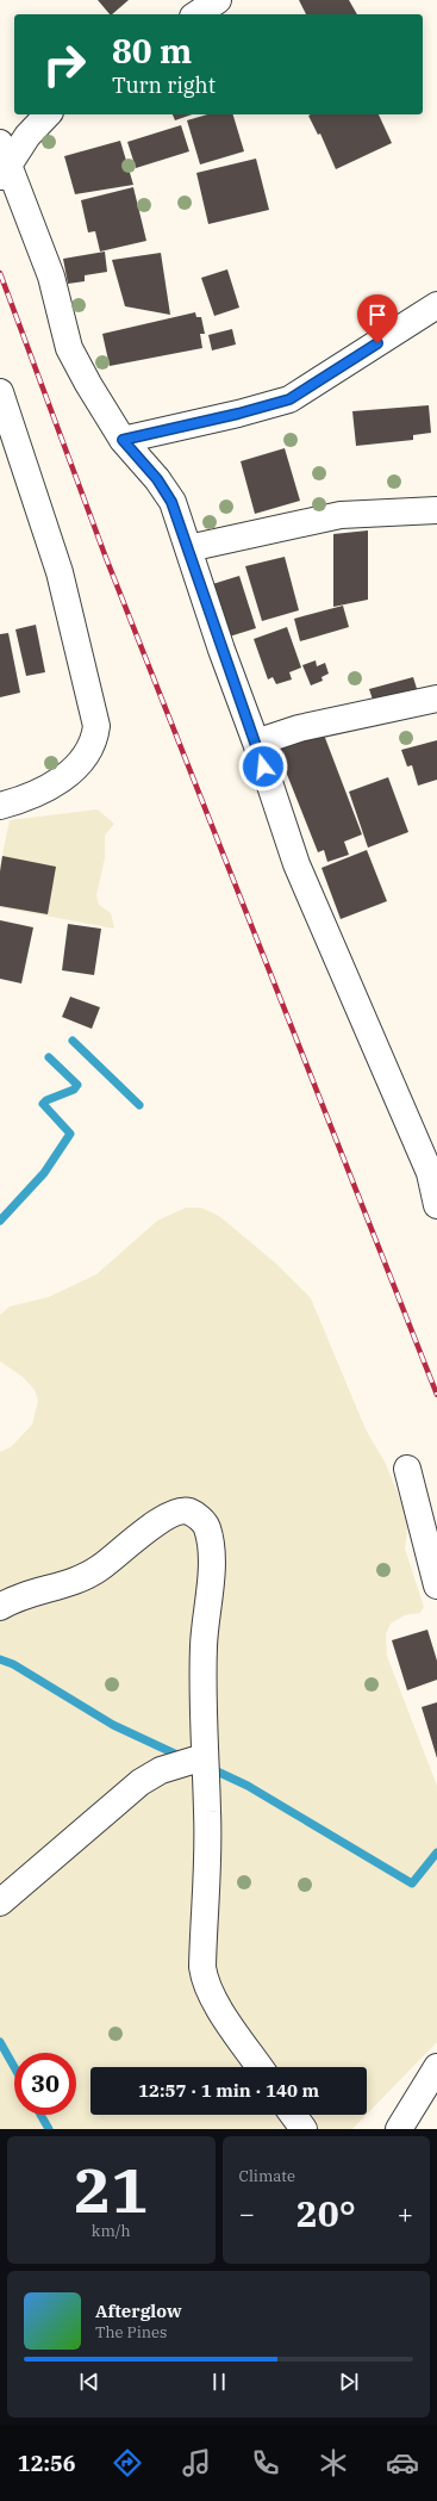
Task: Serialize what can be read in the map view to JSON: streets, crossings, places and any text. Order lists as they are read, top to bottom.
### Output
{
  "page": {
    "turn": ["80 m", "Turn right"],
    "limit": "30",
    "trip": "12:57 · 1 min · 140 m",
    "tile": [
      ["21", "km/h"],
      "Climate"
    ],
    "heat": ["−", "20°", "+"],
    "song": ["Afterglow", "The Pines"],
    "tabs": "12:56"
  }
}
